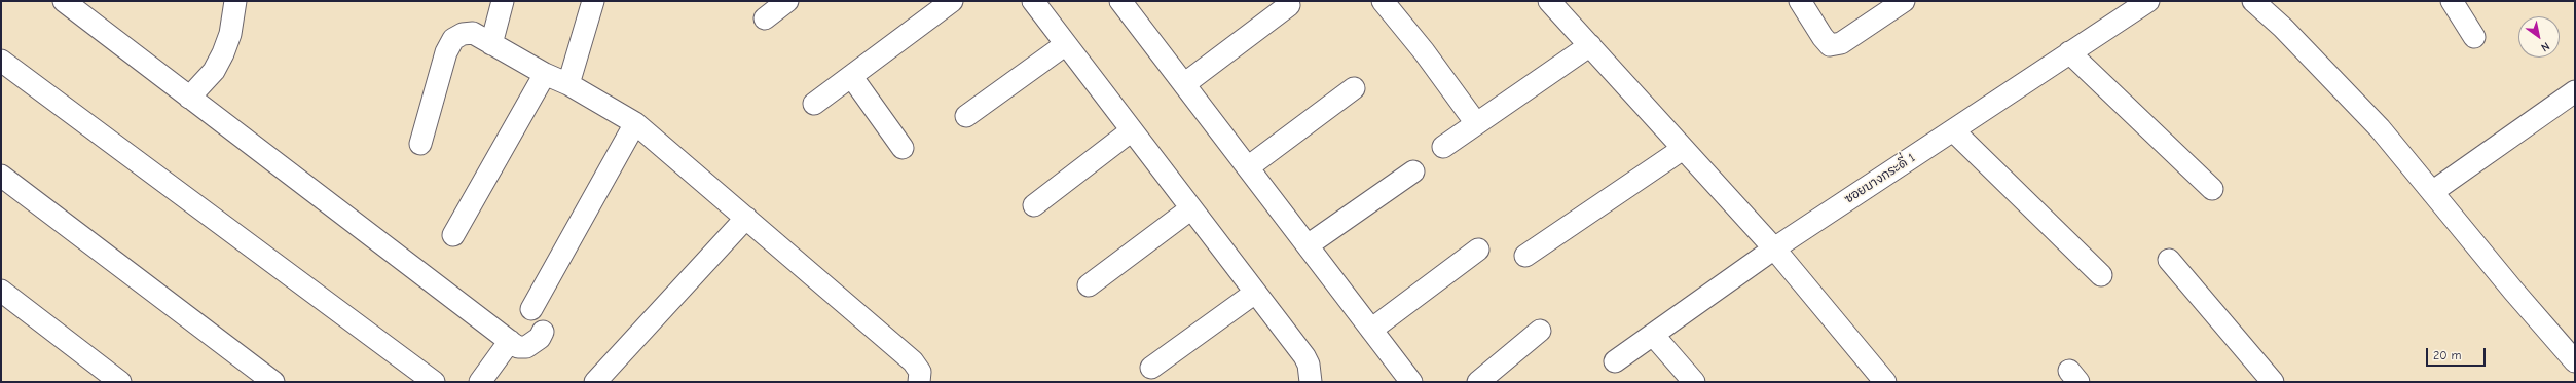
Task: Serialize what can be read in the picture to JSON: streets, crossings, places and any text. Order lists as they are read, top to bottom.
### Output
{
  "streets": {
    "street": ["ซอยบางกระดี่ 1"]
  },
  "scale_bar": "20 m",
  "north": "bottom right"
}
